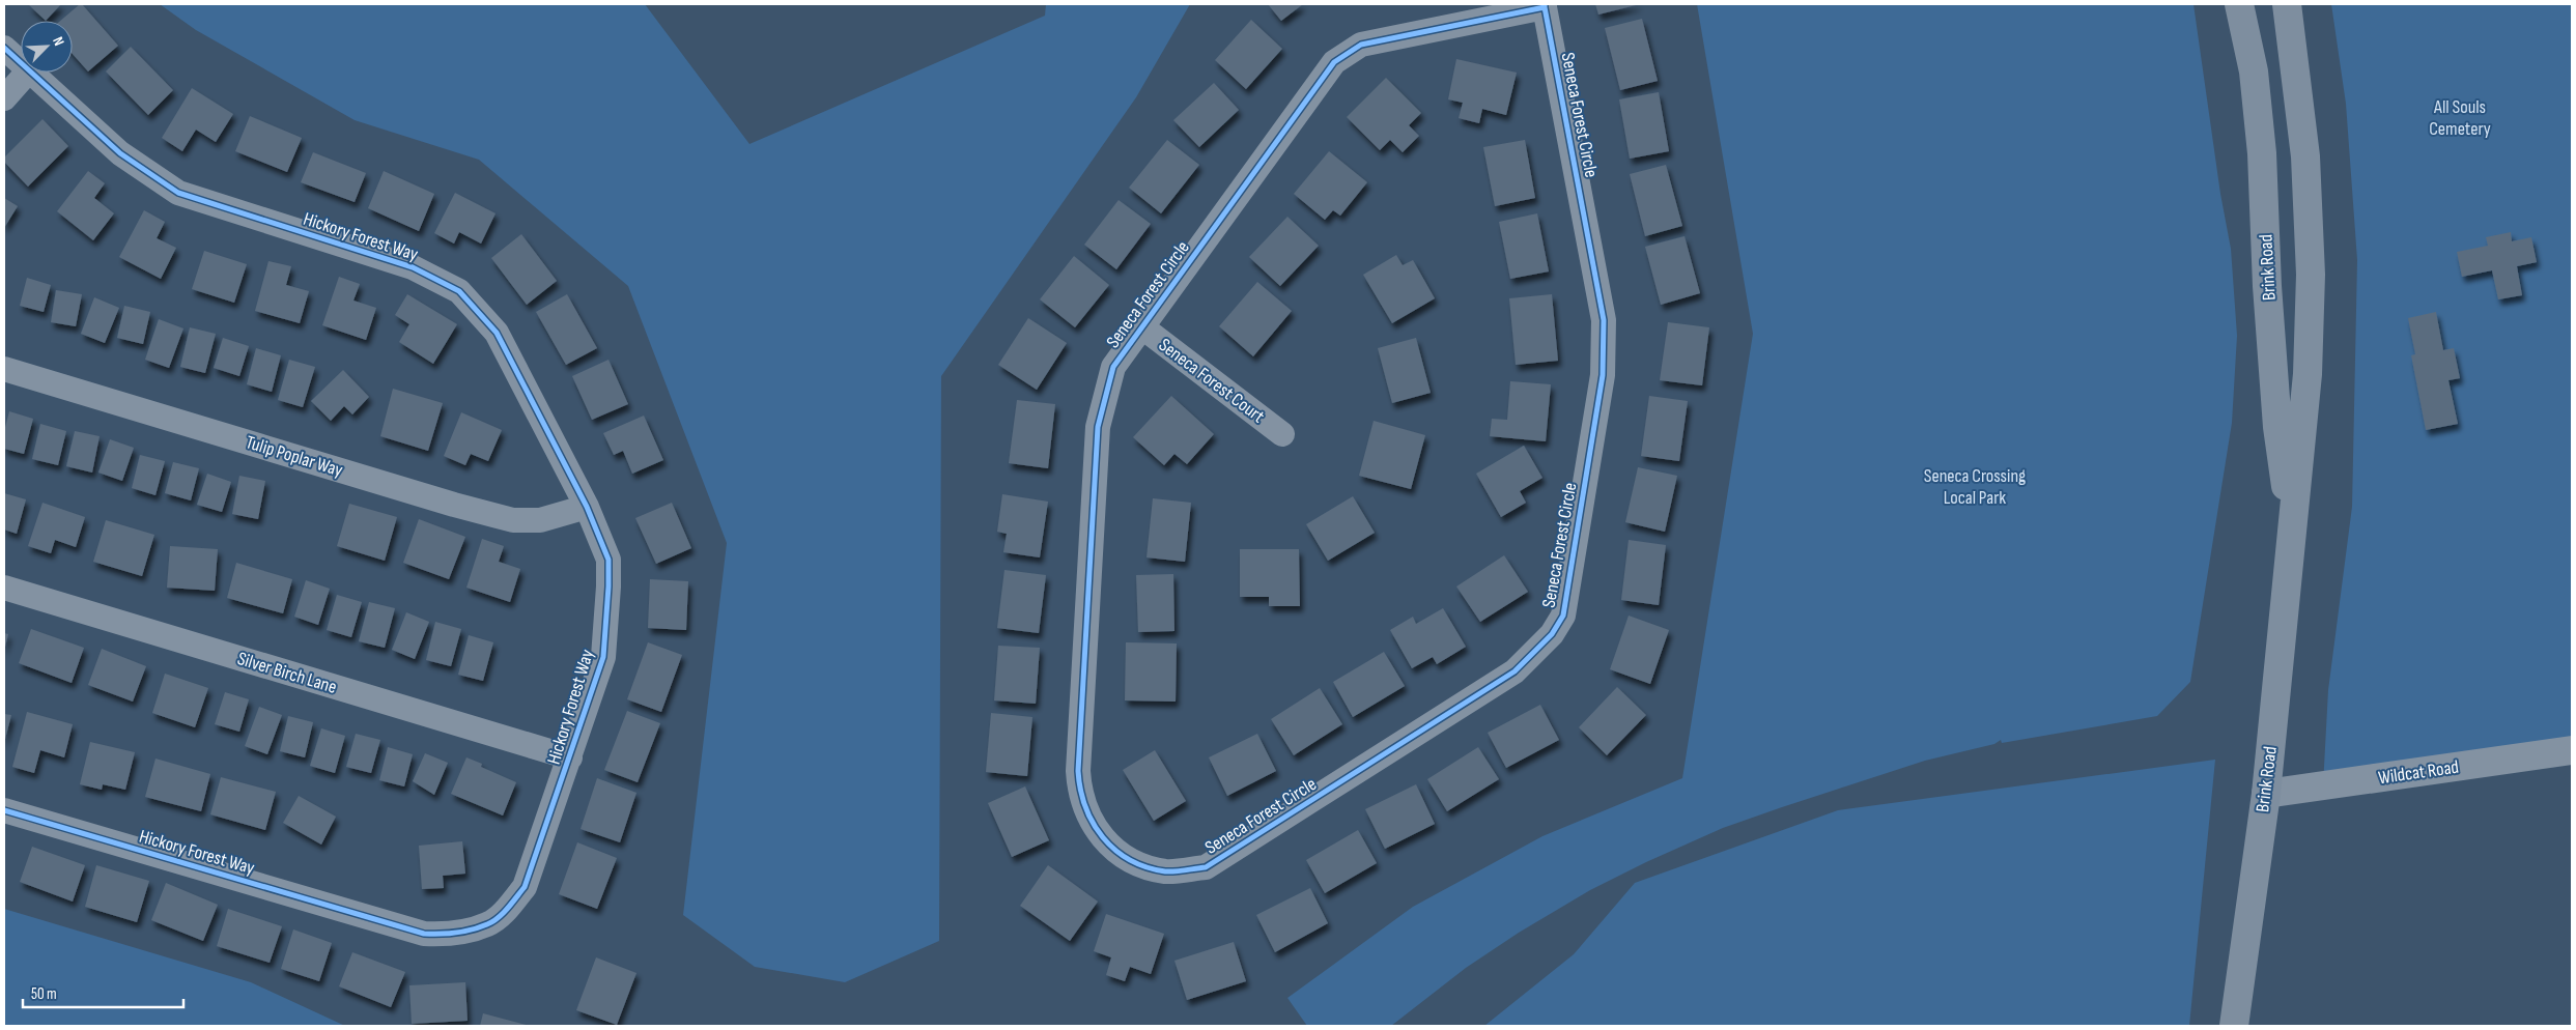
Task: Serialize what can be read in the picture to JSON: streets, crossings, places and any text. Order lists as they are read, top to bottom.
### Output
{
  "streets": {
    "main road": ["Brink Road"],
    "street": [
      "Seneca Forest Circle",
      "Hickory Forest Way",
      "Seneca Forest Court",
      "Tulip Poplar Way",
      "Silver Birch Lane",
      "Wildcat Road"
    ]
  },
  "crossings": [
    ["Seneca Forest Circle", "Seneca Forest Court"],
    ["Hickory Forest Way", "Tulip Poplar Way"],
    ["Hickory Forest Way", "Silver Birch Lane"],
    ["Brink Road", "Wildcat Road"]
  ],
  "parks": ["All Souls Cemetery", "Seneca Crossing Local Park"],
  "scale_bar": "50 m",
  "north": "top right"
}
